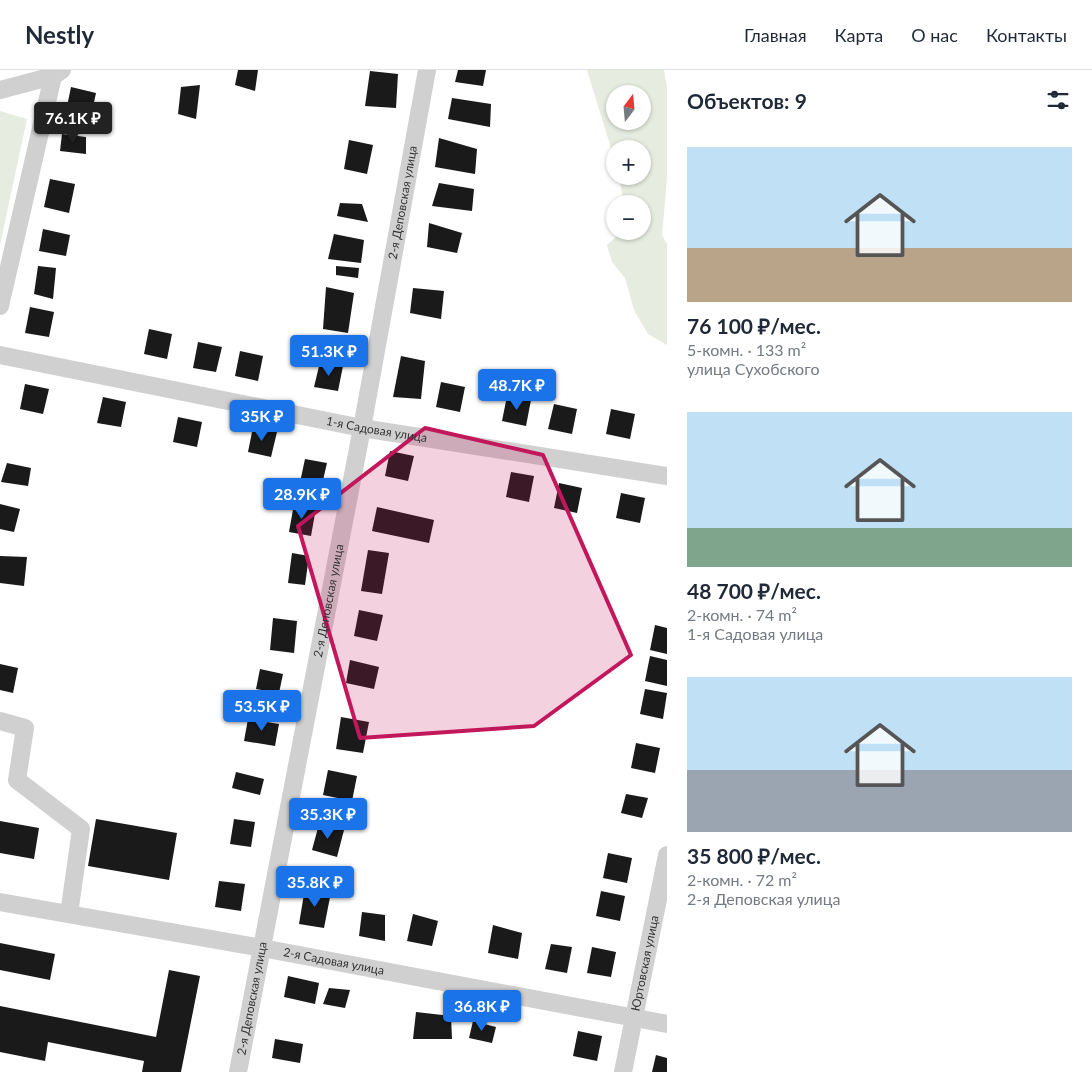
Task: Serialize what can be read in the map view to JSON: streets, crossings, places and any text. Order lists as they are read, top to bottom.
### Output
{
  "streets": {
    "street": [
      "2-я Деповская улица",
      "1-я Садовая улица",
      "2-я Садовая улица",
      "Юртовская улица"
    ]
  },
  "crossings": [
    ["2-я Деповская улица", "1-я Садовая улица"],
    ["2-я Деповская улица", "2-я Садовая улица"],
    ["2-я Садовая улица", "Юртовская улица"]
  ],
  "north": "top",
  "page": {
    "header": "Nestly",
    "nav": [
      "Главная",
      "Карта",
      "О нас",
      "Контакты"
    ],
    "heading": "Объектов: 9",
    "map_buttons": ["+", "−"],
    "price": [
      "76.1K ₽",
      "51.3K ₽",
      "48.7K ₽",
      "35K ₽",
      "28.9K ₽",
      "53.5K ₽",
      "35.3K ₽",
      "35.8K ₽",
      "36.8K ₽"
    ],
    "list": [
      {
        "name": "76 100 ₽/мес.",
        "note": "5-комн. · 133 m² · улица Сухобского"
      },
      {
        "name": "48 700 ₽/мес.",
        "note": "2-комн. · 74 m² · 1-я Садовая улица"
      },
      {
        "name": "35 800 ₽/мес.",
        "note": "2-комн. · 72 m² · 2-я Деповская улица"
      }
    ]
  }
}
